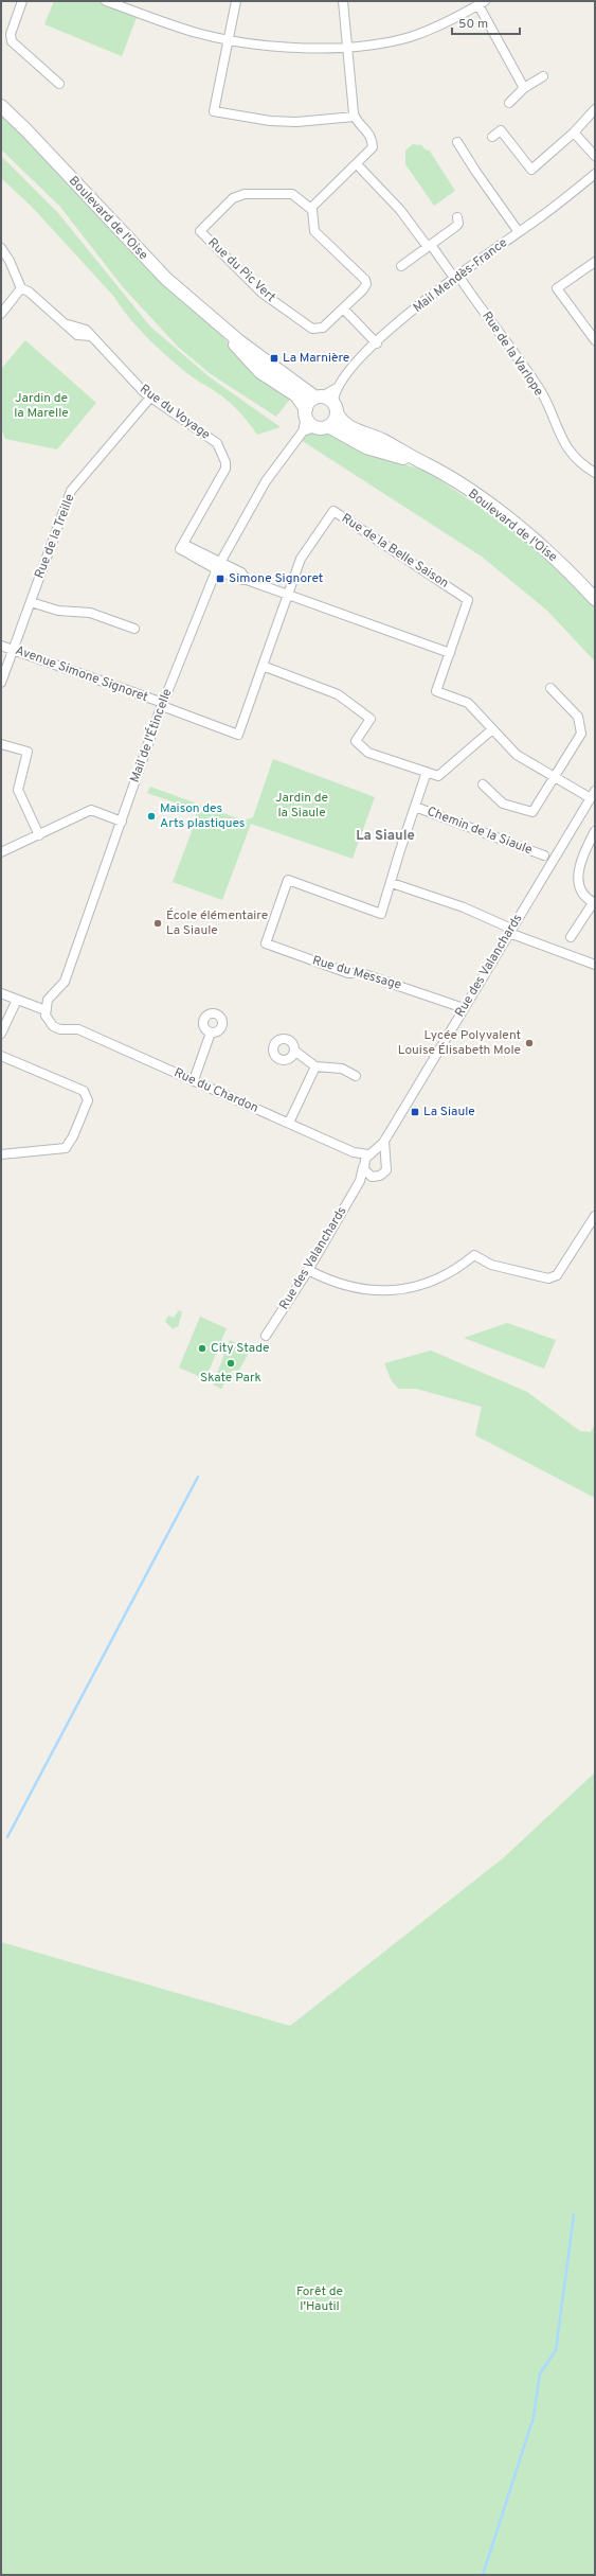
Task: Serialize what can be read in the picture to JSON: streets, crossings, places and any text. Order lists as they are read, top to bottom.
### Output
{
  "streets": {
    "main road": ["Boulevard de l'Oise"],
    "street": [
      "Rue du Pic Vert",
      "Mail Mendès-France",
      "Rue de la Varlope",
      "Rue du Voyage",
      "Rue de la Treille",
      "Rue de la Belle Saison",
      "Avenue Simone Signoret",
      "Mail de l'Étincelle",
      "Chemin de la Siaule",
      "Rue des Valanchards",
      "Rue du Message",
      "Rue du Chardon"
    ]
  },
  "crossings": [
    ["Boulevard de l'Oise", "Mail Mendès-France"],
    ["Boulevard de l'Oise", "Mail de l'Étincelle"],
    ["Mail Mendès-France", "Rue de la Varlope"],
    ["Mail Mendès-France", "Mail de l'Étincelle"],
    ["Rue du Voyage", "Rue de la Treille"],
    ["Rue du Voyage", "Mail de l'Étincelle"],
    ["Rue de la Treille", "Avenue Simone Signoret"],
    ["Rue de la Belle Saison", "Avenue Simone Signoret"],
    ["Rue de la Belle Saison", "Rue des Valanchards"],
    ["Avenue Simone Signoret", "Mail de l'Étincelle"],
    ["Mail de l'Étincelle", "Rue du Chardon"],
    ["Rue des Valanchards", "Rue du Message"],
    ["Rue des Valanchards", "Rue du Chardon"]
  ],
  "districts": ["La Siaule"],
  "parks": ["Jardin de la Marelle", "Jardin de la Siaule", "Forêt de l'Hautil"],
  "places": {
    "transit": ["La Marnière", "Simone Signoret", "La Siaule"],
    "other": [
      "Maison des Arts plastiques",
      "École élémentaire La Siaule",
      "Lycée Polyvalent Louise Élisabeth Mole",
      "City Stade",
      "Skate Park"
    ]
  },
  "scale_bar": "50 m"
}
